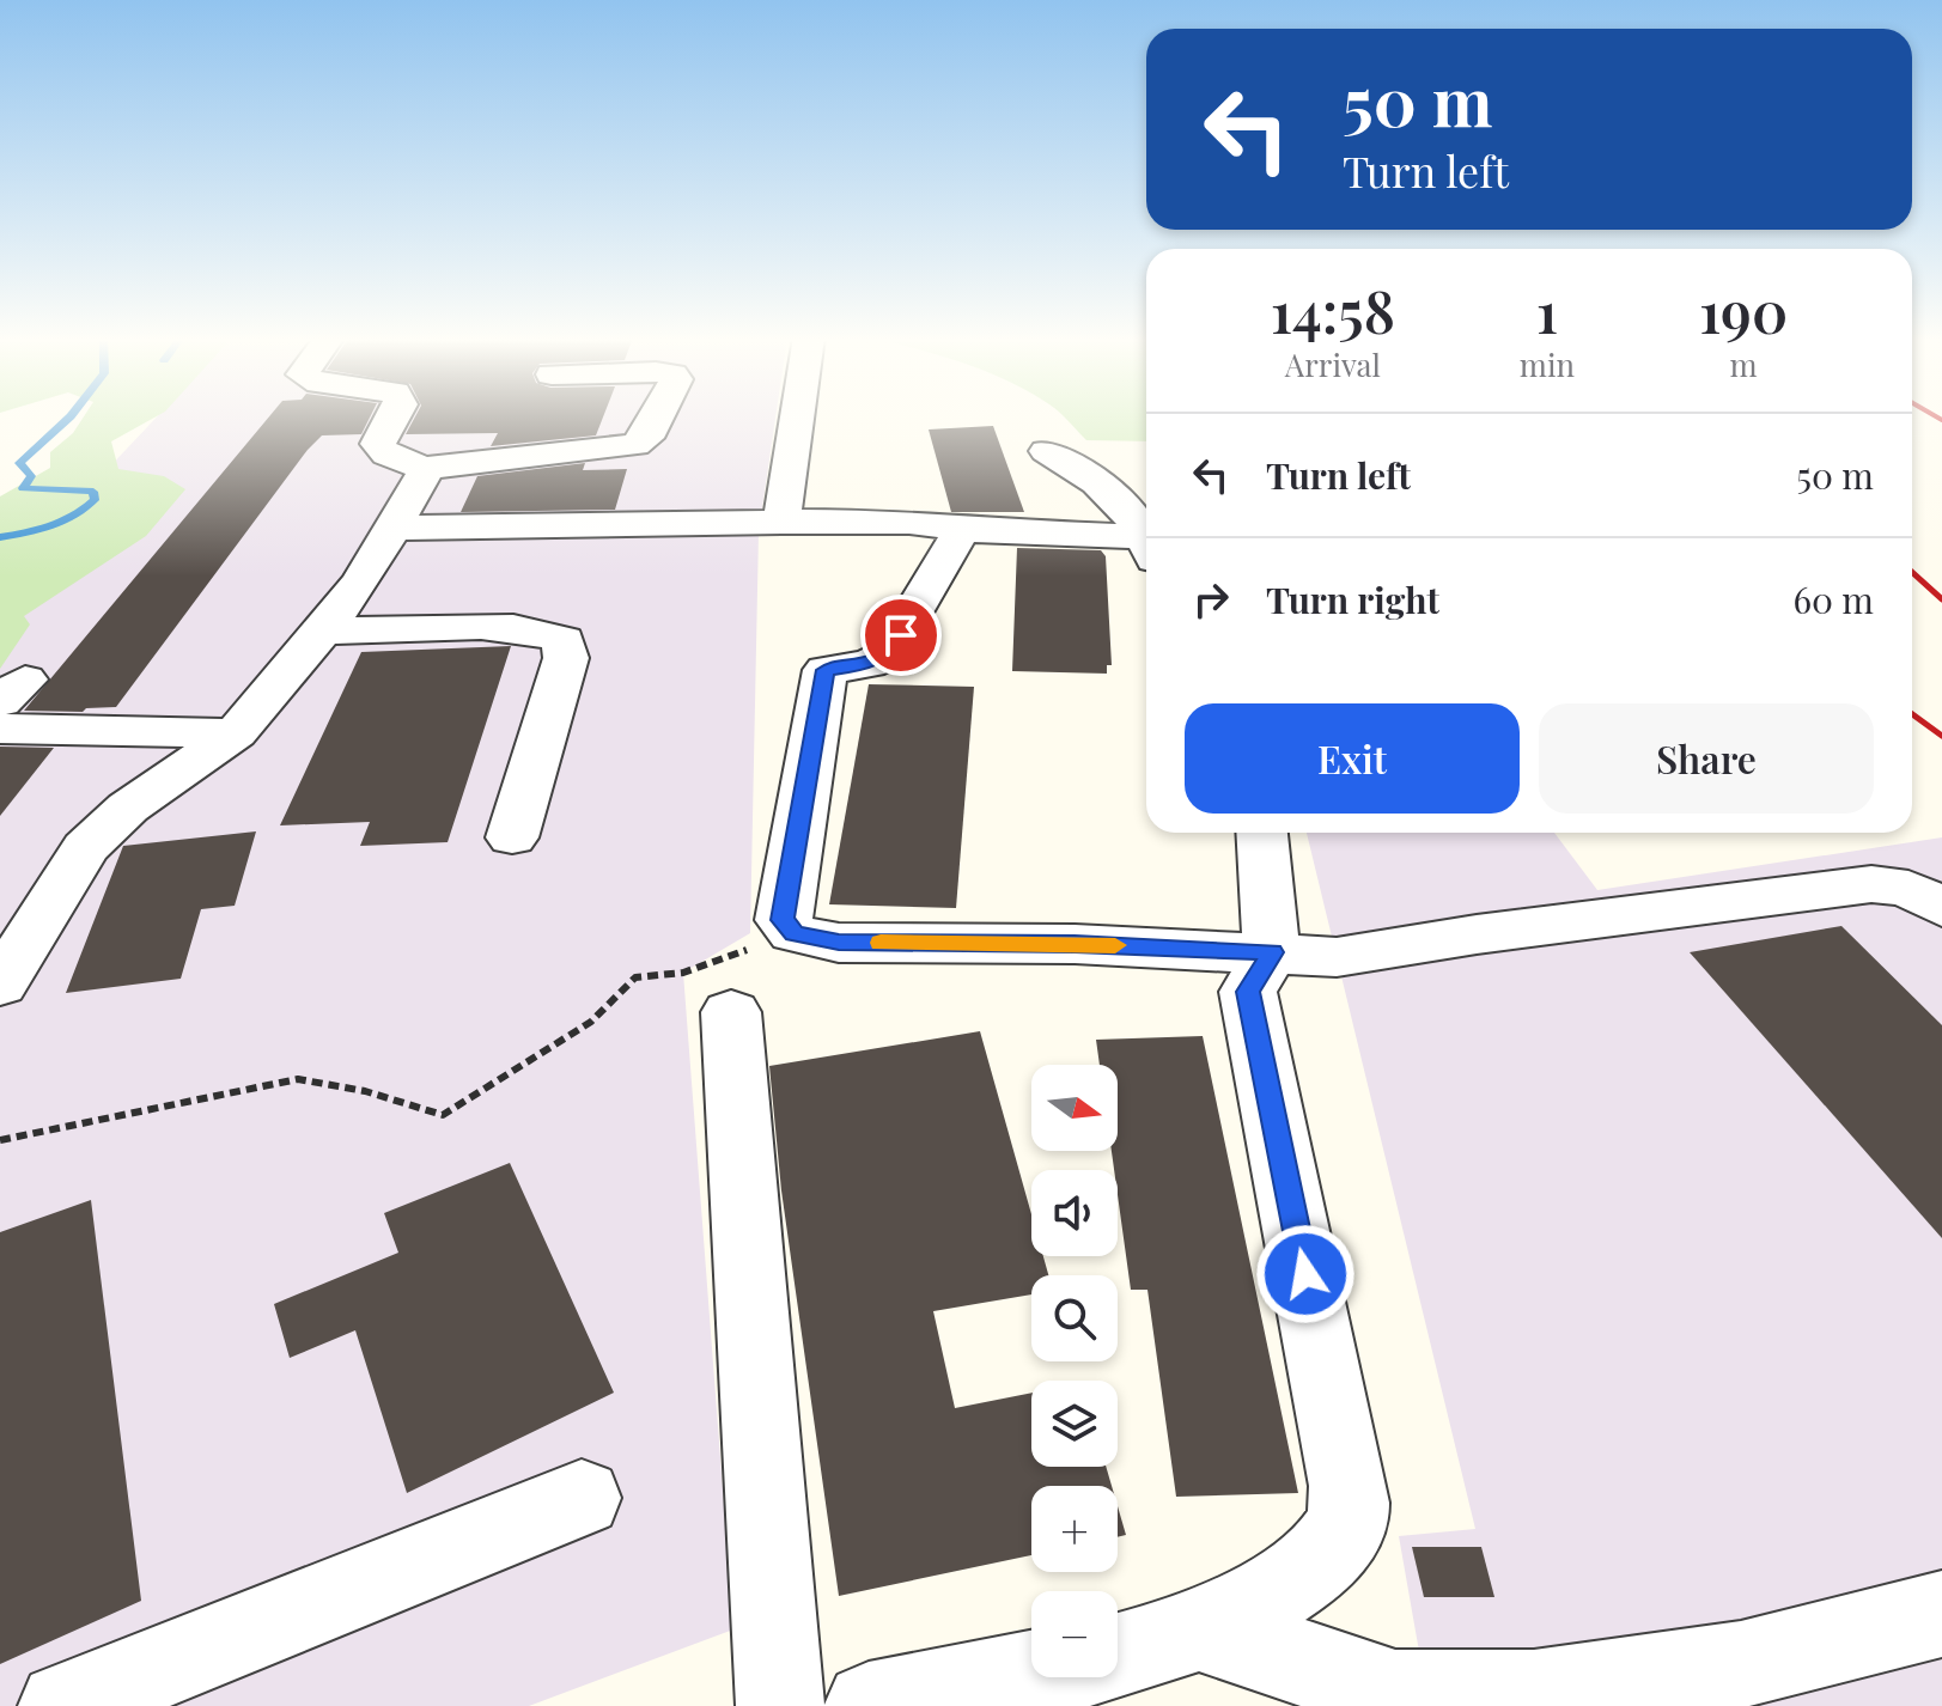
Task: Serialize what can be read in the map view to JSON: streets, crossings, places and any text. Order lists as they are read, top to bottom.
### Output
{
  "north": "right",
  "page": {
    "turn": ["50 m", "Turn left"],
    "eta": [
      "14:58",
      "Arrival",
      "1",
      "min",
      "190",
      "m"
    ],
    "list": [
      {
        "name": "Turn left",
        "value": "50 m"
      },
      {
        "name": "Turn right",
        "value": "60 m"
      }
    ],
    "buttons": ["Exit", "Share"],
    "map_buttons": ["+", "−"]
  }
}
